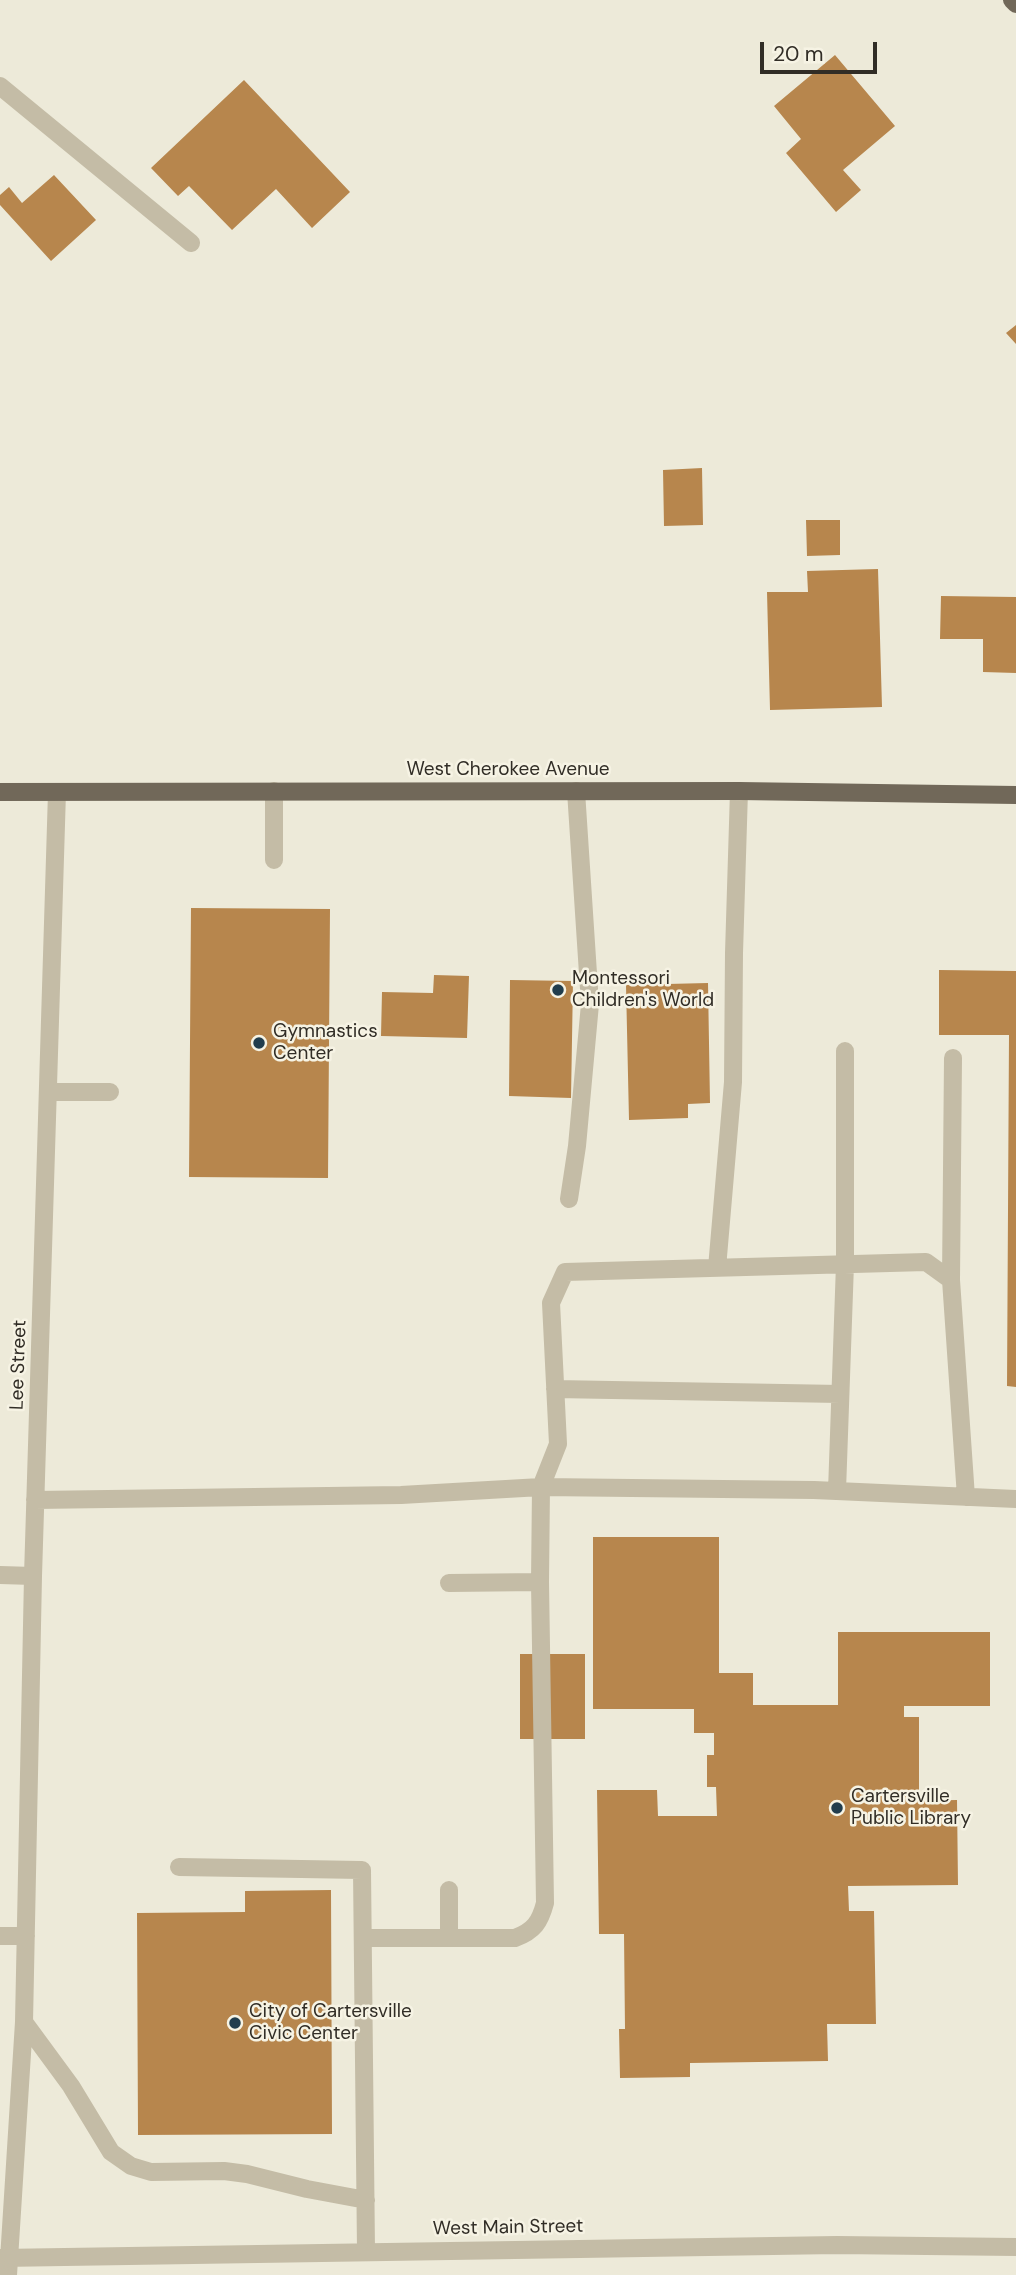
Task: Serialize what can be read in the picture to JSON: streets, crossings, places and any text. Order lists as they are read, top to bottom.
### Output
{
  "streets": {
    "main road": ["West Cherokee Avenue"],
    "street": ["Lee Street", "West Main Street"]
  },
  "crossings": [
    ["West Cherokee Avenue", "Lee Street"],
    ["Lee Street", "West Main Street"]
  ],
  "places": [
    "Montessori Children's World",
    "Gymnastics Center",
    "Cartersville Public Library",
    "City of Cartersville Civic Center"
  ],
  "scale_bar": "20 m"
}
